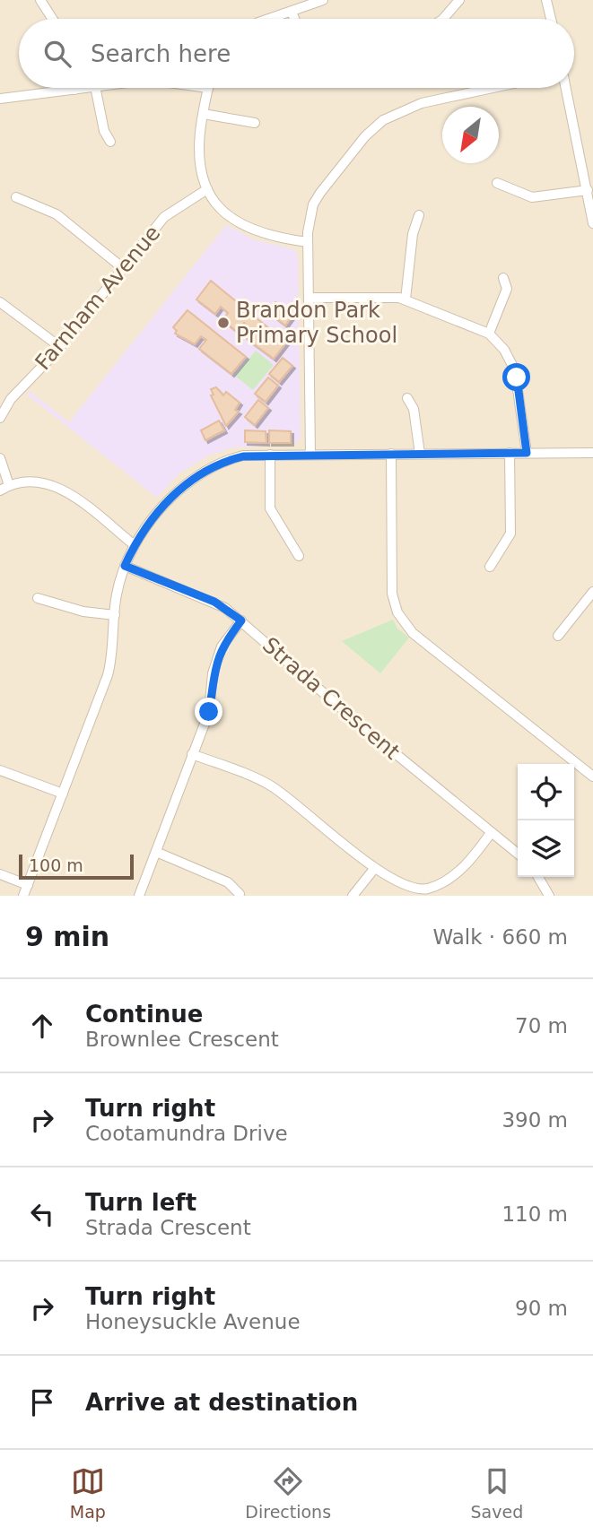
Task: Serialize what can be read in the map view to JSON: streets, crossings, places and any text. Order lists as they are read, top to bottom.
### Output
{
  "streets": {
    "street": ["Farnham Avenue", "Strada Crescent"]
  },
  "places": ["Brandon Park Primary School"],
  "scale_bar": "100 m",
  "north": "bottom left",
  "page": {
    "search": "Search here",
    "scale": "100 m",
    "heading": ["9 min", "Walk · 660 m"],
    "list": [
      ["Continue", "Brownlee Crescent", "70 m"],
      ["Turn right", "Cootamundra Drive", "390 m"],
      ["Turn left", "Strada Crescent", "110 m"],
      ["Turn right", "Honeysuckle Avenue", "90 m"],
      "Arrive at destination"
    ],
    "nav": ["Map", "Directions", "Saved"]
  }
}
